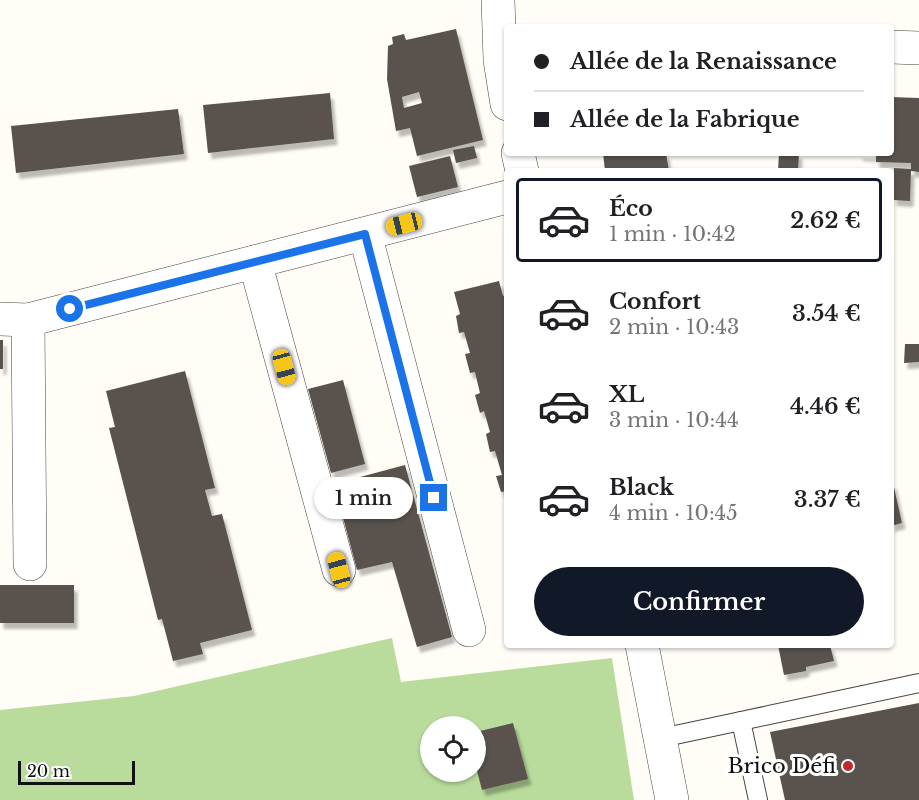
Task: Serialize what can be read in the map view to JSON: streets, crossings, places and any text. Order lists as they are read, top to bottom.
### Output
{
  "places": ["Brico Défi"],
  "scale_bar": "20 m",
  "page": {
    "banner": ["Allée de la Renaissance", "Allée de la Fabrique"],
    "list": [
      {
        "name": "Éco",
        "note": "1 min · 10:42",
        "value": "2.62 €"
      },
      {
        "name": "Confort",
        "note": "2 min · 10:43",
        "value": "3.54 €"
      },
      {
        "name": "XL",
        "note": "3 min · 10:44",
        "value": "4.46 €"
      },
      {
        "name": "Black",
        "note": "4 min · 10:45",
        "value": "3.37 €"
      }
    ],
    "bubble": "1 min",
    "buttons": "Confirmer",
    "scale": "20 m"
  }
}
